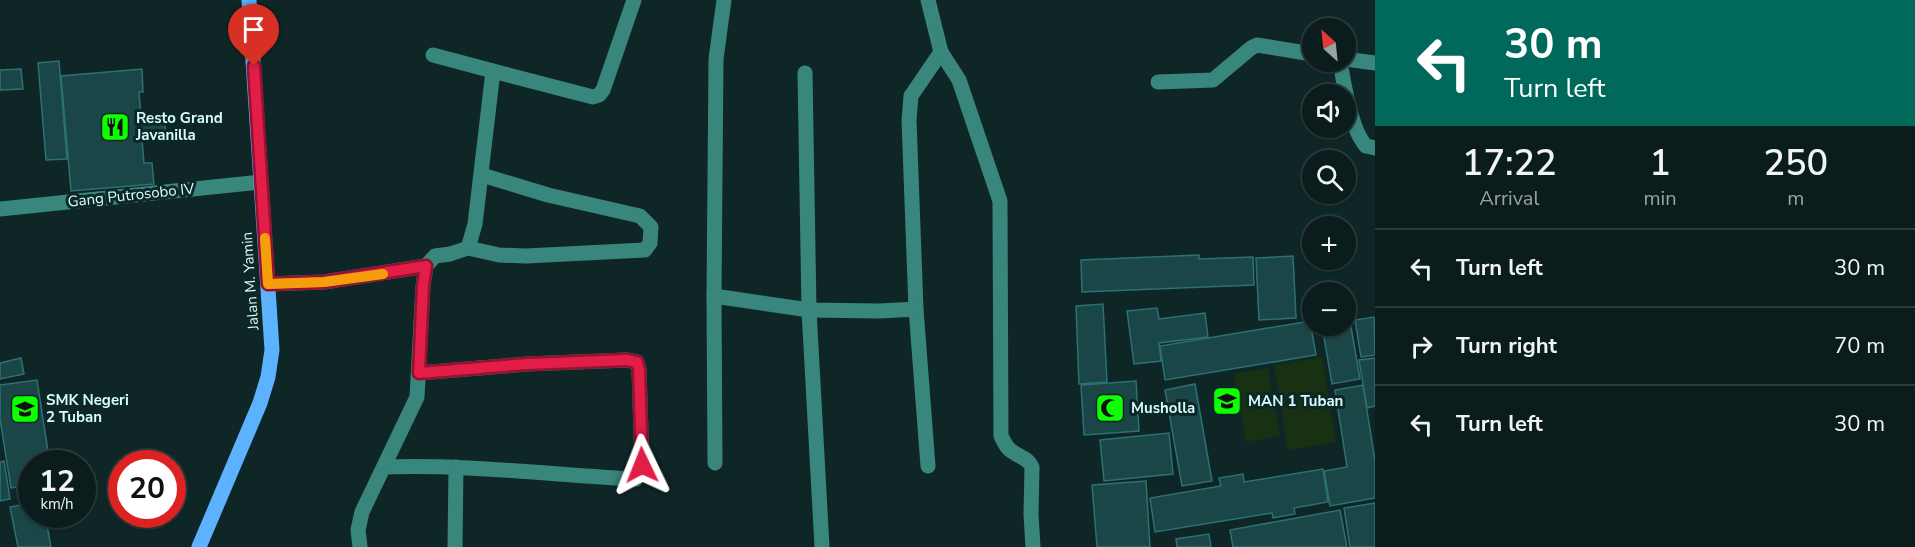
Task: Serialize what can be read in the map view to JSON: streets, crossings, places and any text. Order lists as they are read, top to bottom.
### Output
{
  "streets": {
    "main road": ["Jalan M. Yamin"],
    "street": ["Gang Putrosobo IV"]
  },
  "crossings": [
    ["Gang Putrosobo IV", "Jalan M. Yamin"]
  ],
  "places": {
    "restaurant": ["Resto Grand Javanilla"],
    "school or university": ["MAN 1 Tuban", "SMK Negeri 2 Tuban"],
    "mosque": ["Musholla"]
  },
  "north": "top left",
  "page": {
    "turn": ["30 m", "Turn left"],
    "map_buttons": ["+", "−"],
    "eta": [
      "17:22",
      "Arrival",
      "1",
      "min",
      "250",
      "m"
    ],
    "list": [
      {
        "name": "Turn left",
        "value": "30 m"
      },
      {
        "name": "Turn right",
        "value": "70 m"
      },
      {
        "name": "Turn left",
        "value": "30 m"
      }
    ],
    "speed": "12 km/h",
    "limit": "20"
  }
}
